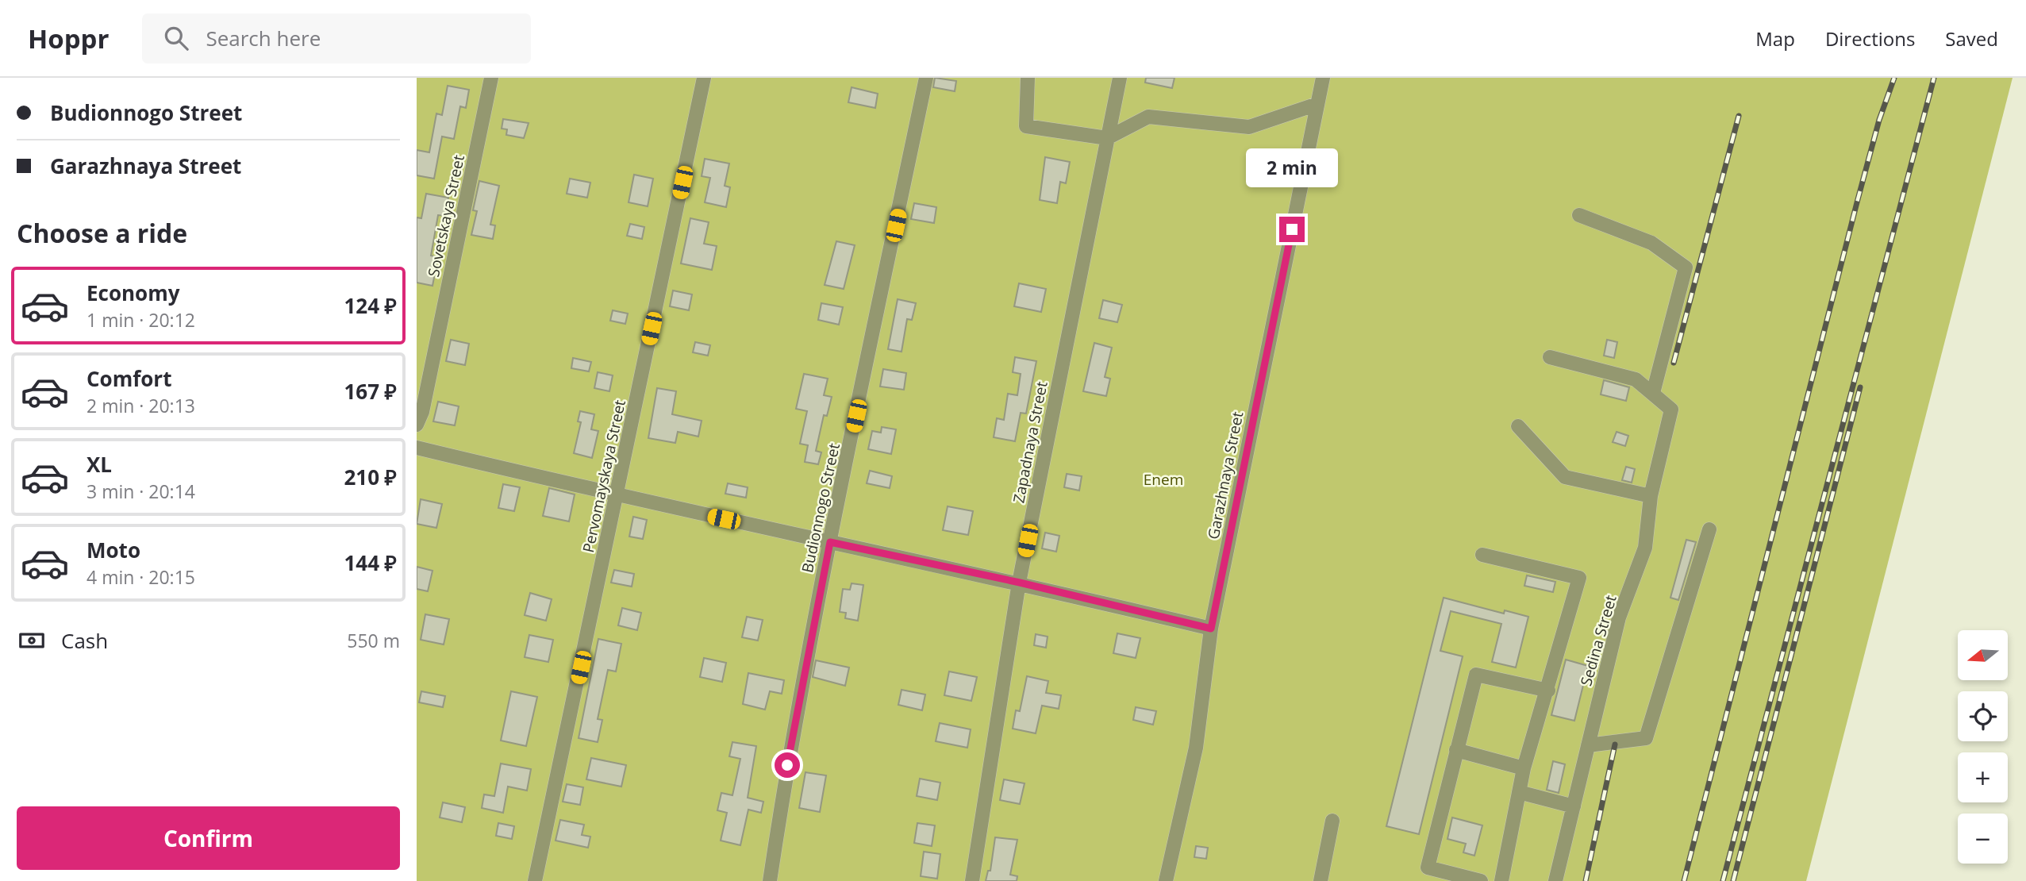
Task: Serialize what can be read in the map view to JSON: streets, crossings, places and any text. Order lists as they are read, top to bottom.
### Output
{
  "streets": {
    "street": [
      "Sovetskaya Street",
      "Zapadnaya Street",
      "Garazhnaya Street",
      "Pervomayskaya Street",
      "Budionnogo Street",
      "Sedina Street"
    ]
  },
  "parks": ["Enem"],
  "north": "left",
  "page": {
    "header": "Hoppr",
    "search": "Search here",
    "nav": ["Map", "Directions", "Saved"],
    "banner": ["Budionnogo Street", "Garazhnaya Street"],
    "bubble": "2 min",
    "heading": "Choose a ride",
    "list": [
      {
        "name": "Economy",
        "note": "1 min · 20:12",
        "value": "124 ₽"
      },
      {
        "name": "Comfort",
        "note": "2 min · 20:13",
        "value": "167 ₽"
      },
      {
        "name": "XL",
        "note": "3 min · 20:14",
        "value": "210 ₽"
      },
      {
        "name": "Moto",
        "note": "4 min · 20:15",
        "value": "144 ₽"
      }
    ],
    "pay": ["Cash", "550 m"],
    "map_buttons": ["+", "−"],
    "buttons": "Confirm"
  }
}
